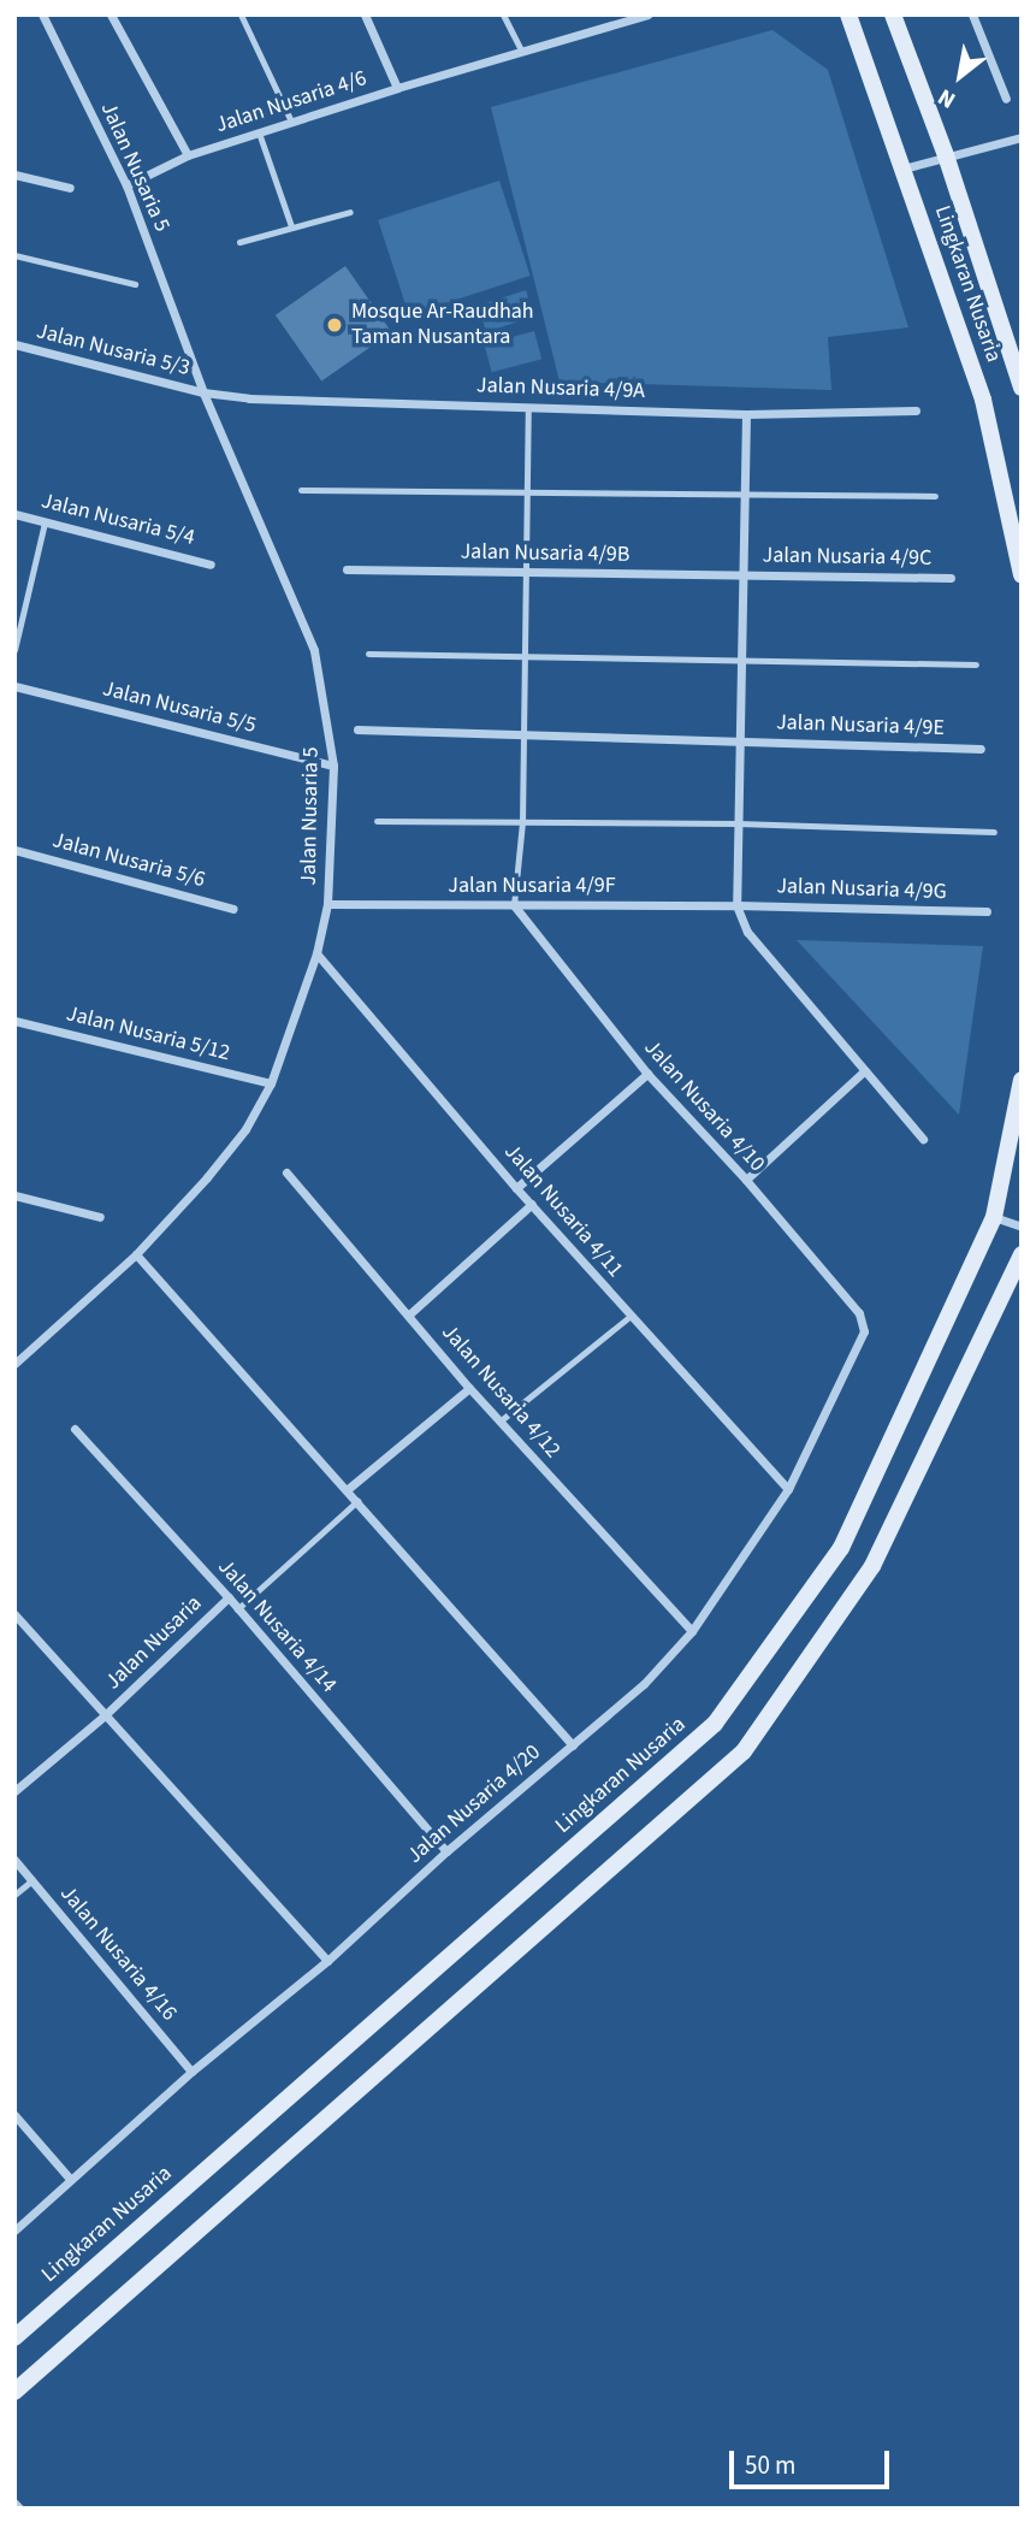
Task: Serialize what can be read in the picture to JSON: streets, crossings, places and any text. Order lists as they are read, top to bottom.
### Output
{
  "streets": {
    "main road": ["Lingkaran Nusaria"],
    "street": [
      "Jalan Nusaria 4/6",
      "Jalan Nusaria 5",
      "Jalan Nusaria 5/3",
      "Jalan Nusaria 4/9A",
      "Jalan Nusaria 5/4",
      "Jalan Nusaria 4/9B",
      "Jalan Nusaria 4/9C",
      "Jalan Nusaria 5/5",
      "Jalan Nusaria 4/9E",
      "Jalan Nusaria 5/6",
      "Jalan Nusaria 4/9F",
      "Jalan Nusaria 4/9G",
      "Jalan Nusaria 5/12",
      "Jalan Nusaria 4/10",
      "Jalan Nusaria 4/11",
      "Jalan Nusaria 4/12",
      "Jalan Nusaria 4/14",
      "Jalan Nusaria",
      "Jalan Nusaria 4/20",
      "Jalan Nusaria 4/16"
    ]
  },
  "crossings": [
    ["Jalan Nusaria 4/6", "Jalan Nusaria 5"],
    ["Jalan Nusaria 5", "Jalan Nusaria 5/3"],
    ["Jalan Nusaria 5", "Jalan Nusaria 4/9A"],
    ["Jalan Nusaria 5", "Jalan Nusaria 5/5"],
    ["Jalan Nusaria 5", "Jalan Nusaria 4/9F"],
    ["Jalan Nusaria 5", "Jalan Nusaria 5/12"],
    ["Jalan Nusaria 5", "Jalan Nusaria 4/11"],
    ["Jalan Nusaria 5/3", "Jalan Nusaria 4/9A"],
    ["Jalan Nusaria 4/9B", "Jalan Nusaria 4/9C"],
    ["Jalan Nusaria 4/9F", "Jalan Nusaria 4/9G"],
    ["Jalan Nusaria 4/9F", "Jalan Nusaria 4/10"],
    ["Jalan Nusaria 4/10", "Jalan Nusaria 4/20"],
    ["Jalan Nusaria 4/11", "Jalan Nusaria 4/20"],
    ["Jalan Nusaria 4/12", "Jalan Nusaria 4/20"],
    ["Jalan Nusaria 4/14", "Jalan Nusaria"],
    ["Jalan Nusaria 4/14", "Jalan Nusaria 4/20"],
    ["Jalan Nusaria 4/20", "Jalan Nusaria 4/16"]
  ],
  "places": ["Mosque Ar-Raudhah Taman Nusantara"],
  "scale_bar": "50 m",
  "north": "bottom left"
}
